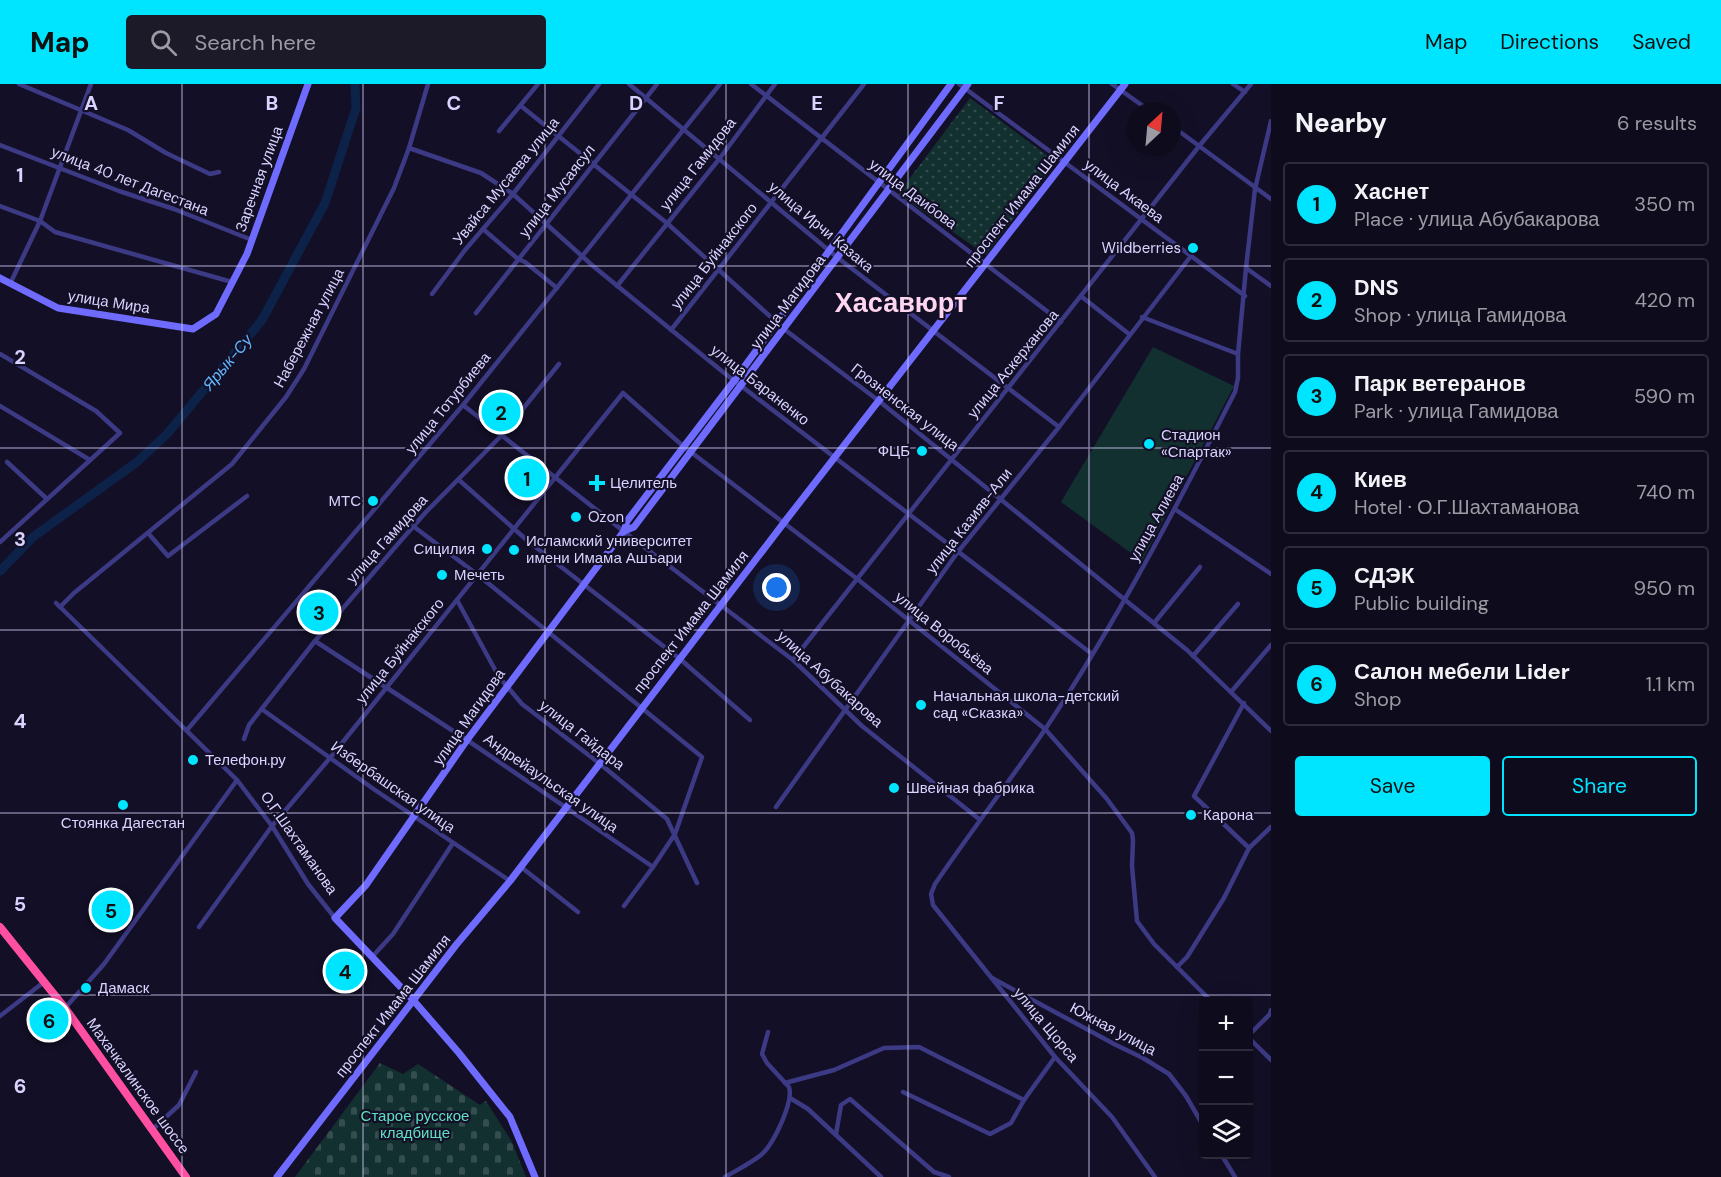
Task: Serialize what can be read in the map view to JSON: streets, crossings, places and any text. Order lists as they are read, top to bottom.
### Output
{
  "streets": {
    "highway": ["Махачкалинское шоссе"],
    "main road": [
      "Заречная улица",
      "проспект Имама Шамиля",
      "улица Мира",
      "улица Магидова",
      "О.Г.Шахтаманова"
    ],
    "street": [
      "улица Гамидова",
      "улица 40 лет Дагестана",
      "Увайса Мусаева улица",
      "улица Мусаясул",
      "улица Акаева",
      "улица Даибова",
      "улица Ирчи Казака",
      "улица Буйнакского",
      "Набережная улица",
      "улица Аскерханова",
      "улица Бараненко",
      "улица Тотурбиева",
      "Грозненская улица",
      "улица Алиева",
      "улица Казияв-Али",
      "улица Воробьёва",
      "улица Абубакарова",
      "улица Гайдара",
      "Андрейаульская улица",
      "Избербашская улица",
      "улица Щорса",
      "Южная улица"
    ]
  },
  "crossings": [
    ["улица Гамидова", "улица Даибова"],
    ["улица Гамидова", "улица Ирчи Казака"],
    ["улица Гамидова", "улица Бараненко"],
    ["улица Гамидова", "Грозненская улица"],
    ["улица Гамидова", "улица Абубакарова"],
    ["улица Гамидова", "Андрейаульская улица"],
    ["улица Гамидова", "Избербашская улица"],
    ["Заречная улица", "улица 40 лет Дагестана"],
    ["Заречная улица", "улица Мира"],
    ["Увайса Мусаева улица", "улица Бараненко"],
    ["Увайса Мусаева улица", "Грозненская улица"],
    ["улица Мусаясул", "улица Ирчи Казака"],
    ["улица Мусаясул", "улица Бараненко"],
    ["улица Мусаясул", "Грозненская улица"],
    ["улица Акаева", "проспект Имама Шамиля"],
    ["улица Акаева", "улица Магидова"],
    ["улица Акаева", "улица Аскерханова"],
    ["улица Акаева", "улица Алиева"],
    ["улица Акаева", "улица Казияв-Али"],
    ["улица Даибова", "проспект Имама Шамиля"],
    ["улица Даибова", "улица Буйнакского"],
    ["улица Даибова", "улица Магидова"],
    ["улица Даибова", "улица Аскерханова"],
    ["проспект Имама Шамиля", "улица Ирчи Казака"],
    ["проспект Имама Шамиля", "улица Бараненко"],
    ["проспект Имама Шамиля", "Грозненская улица"],
    ["проспект Имама Шамиля", "улица Воробьёва"],
    ["проспект Имама Шамиля", "улица Абубакарова"],
    ["проспект Имама Шамиля", "улица Гайдара"],
    ["проспект Имама Шамиля", "Андрейаульская улица"],
    ["проспект Имама Шамиля", "Избербашская улица"],
    ["проспект Имама Шамиля", "О.Г.Шахтаманова"],
    ["улица Ирчи Казака", "улица Буйнакского"],
    ["улица Ирчи Казака", "улица Магидова"],
    ["улица Ирчи Казака", "улица Аскерханова"],
    ["улица Ирчи Казака", "улица Тотурбиева"],
    ["улица Ирчи Казака", "улица Казияв-Али"],
    ["улица Буйнакского", "улица Бараненко"],
    ["улица Буйнакского", "Грозненская улица"],
    ["улица Буйнакского", "улица Воробьёва"],
    ["улица Буйнакского", "улица Абубакарова"],
    ["улица Буйнакского", "улица Гайдара"],
    ["улица Буйнакского", "Андрейаульская улица"],
    ["улица Буйнакского", "Избербашская улица"],
    ["улица Буйнакского", "О.Г.Шахтаманова"],
    ["улица Магидова", "улица Бараненко"],
    ["улица Магидова", "Грозненская улица"],
    ["улица Магидова", "улица Воробьёва"],
    ["улица Магидова", "улица Абубакарова"],
    ["улица Магидова", "улица Гайдара"],
    ["улица Магидова", "Андрейаульская улица"],
    ["улица Магидова", "Избербашская улица"],
    ["улица Магидова", "О.Г.Шахтаманова"],
    ["Набережная улица", "улица Бараненко"],
    ["Набережная улица", "О.Г.Шахтаманова"],
    ["улица Аскерханова", "улица Бараненко"],
    ["улица Аскерханова", "Грозненская улица"],
    ["улица Аскерханова", "улица Воробьёва"],
    ["улица Аскерханова", "улица Абубакарова"],
    ["улица Бараненко", "улица Тотурбиева"],
    ["улица Бараненко", "улица Алиева"],
    ["улица Бараненко", "улица Казияв-Али"],
    ["улица Тотурбиева", "Грозненская улица"],
    ["улица Тотурбиева", "улица Абубакарова"],
    ["улица Тотурбиева", "О.Г.Шахтаманова"],
    ["Грозненская улица", "улица Алиева"],
    ["Грозненская улица", "улица Казияв-Али"],
    ["улица Алиева", "улица Воробьёва"],
    ["улица Алиева", "улица Абубакарова"],
    ["улица Алиева", "улица Щорса"],
    ["улица Казияв-Али", "улица Воробьёва"],
    ["улица Казияв-Али", "улица Абубакарова"],
    ["улица Щорса", "Южная улица"]
  ],
  "districts": ["Хасавюрт"],
  "water": ["Ярык-Су"],
  "parks": ["Старое русское кладбище"],
  "places": {
    "other": [
      "Wildberries",
      "Стадион «Спартак»",
      "ФЦБ",
      "МТС",
      "Ozon",
      "Сицилия",
      "Исламский университет имени Имама Ашъари",
      "Мечеть",
      "Начальная школа-детский сад «Сказка»",
      "Телефон.ру",
      "Швейная фабрика",
      "Стоянка Дагестан",
      "Карона",
      "Дамаск"
    ],
    "health": ["Целитель"]
  },
  "north": "top right",
  "page": {
    "header": "Map",
    "search": "Search here",
    "nav": ["Map", "Directions", "Saved"],
    "heading": ["Nearby", "6 results"],
    "list": [
      {
        "mark": "1",
        "name": "Хаснет",
        "note": "Place · улица Абубакарова",
        "value": "350 m"
      },
      {
        "mark": "2",
        "name": "DNS",
        "note": "Shop · улица Гамидова",
        "value": "420 m"
      },
      {
        "mark": "3",
        "name": "Парк ветеранов",
        "note": "Park · улица Гамидова",
        "value": "590 m"
      },
      {
        "mark": "4",
        "name": "Киев",
        "note": "Hotel · О.Г.Шахтаманова",
        "value": "740 m"
      },
      {
        "mark": "5",
        "name": "СДЭК",
        "note": "Public building",
        "value": "950 m"
      },
      {
        "mark": "6",
        "name": "Салон мебели Lider",
        "note": "Shop",
        "value": "1.1 km"
      }
    ],
    "pins": [
      "2",
      "1",
      "3",
      "5",
      "4",
      "6"
    ],
    "buttons": ["Save", "Share"],
    "map_buttons": ["+", "−"]
  },
  "grid": {
    "columns": [
      "A",
      "B",
      "C",
      "D",
      "E",
      "F"
    ],
    "rows": [
      "1",
      "2",
      "3",
      "4",
      "5",
      "6"
    ]
  }
}
